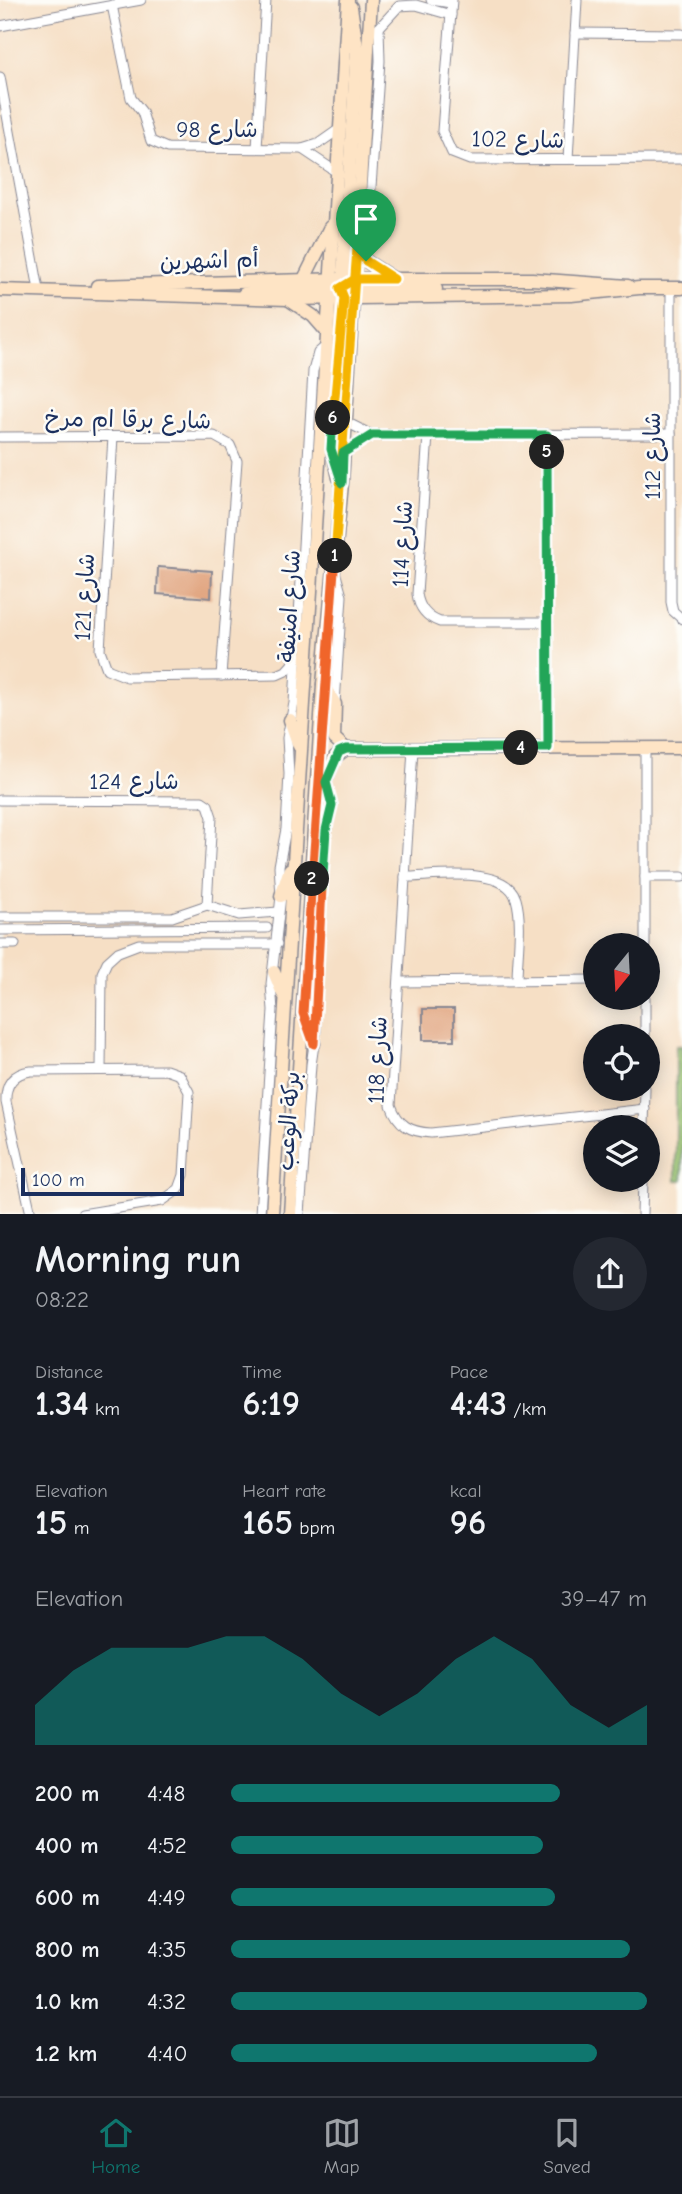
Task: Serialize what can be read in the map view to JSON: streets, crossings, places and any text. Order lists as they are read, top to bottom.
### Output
{
  "streets": {
    "street": [
      "شارع 98",
      "شارع 102",
      "أم اشهرين",
      "شارع برقا ام مرخ",
      "شارع 112",
      "شارع 114",
      "شارع 121",
      "شارع امنيفة",
      "شارع 124",
      "شارع 118",
      "بركة الوعب"
    ]
  },
  "crossings": [
    ["شارع 98", "شارع امنيفة"],
    ["أم اشهرين", "شارع امنيفة"],
    ["شارع برقا ام مرخ", "شارع 121"]
  ],
  "scale_bar": "100 m",
  "north": "bottom",
  "page": {
    "pins": [
      "6",
      "5",
      "1",
      "4",
      "2"
    ],
    "scale": "100 m",
    "heading": ["Morning run", "08:22"],
    "stats": [
      ["Distance", "1.34 km"],
      ["Time", "6:19"],
      ["Pace", "4:43 /km"],
      ["Elevation", "15 m"],
      ["Heart rate", "165 bpm"],
      ["kcal", "96"]
    ],
    "chart": ["Elevation", "39–47 m"],
    "list": [
      {
        "name": "200 m",
        "note": "4:48"
      },
      {
        "name": "400 m",
        "note": "4:52"
      },
      {
        "name": "600 m",
        "note": "4:49"
      },
      {
        "name": "800 m",
        "note": "4:35"
      },
      {
        "name": "1.0 km",
        "note": "4:32"
      },
      {
        "name": "1.2 km",
        "note": "4:40"
      }
    ],
    "tabs": ["Home", "Map", "Saved"]
  }
}
